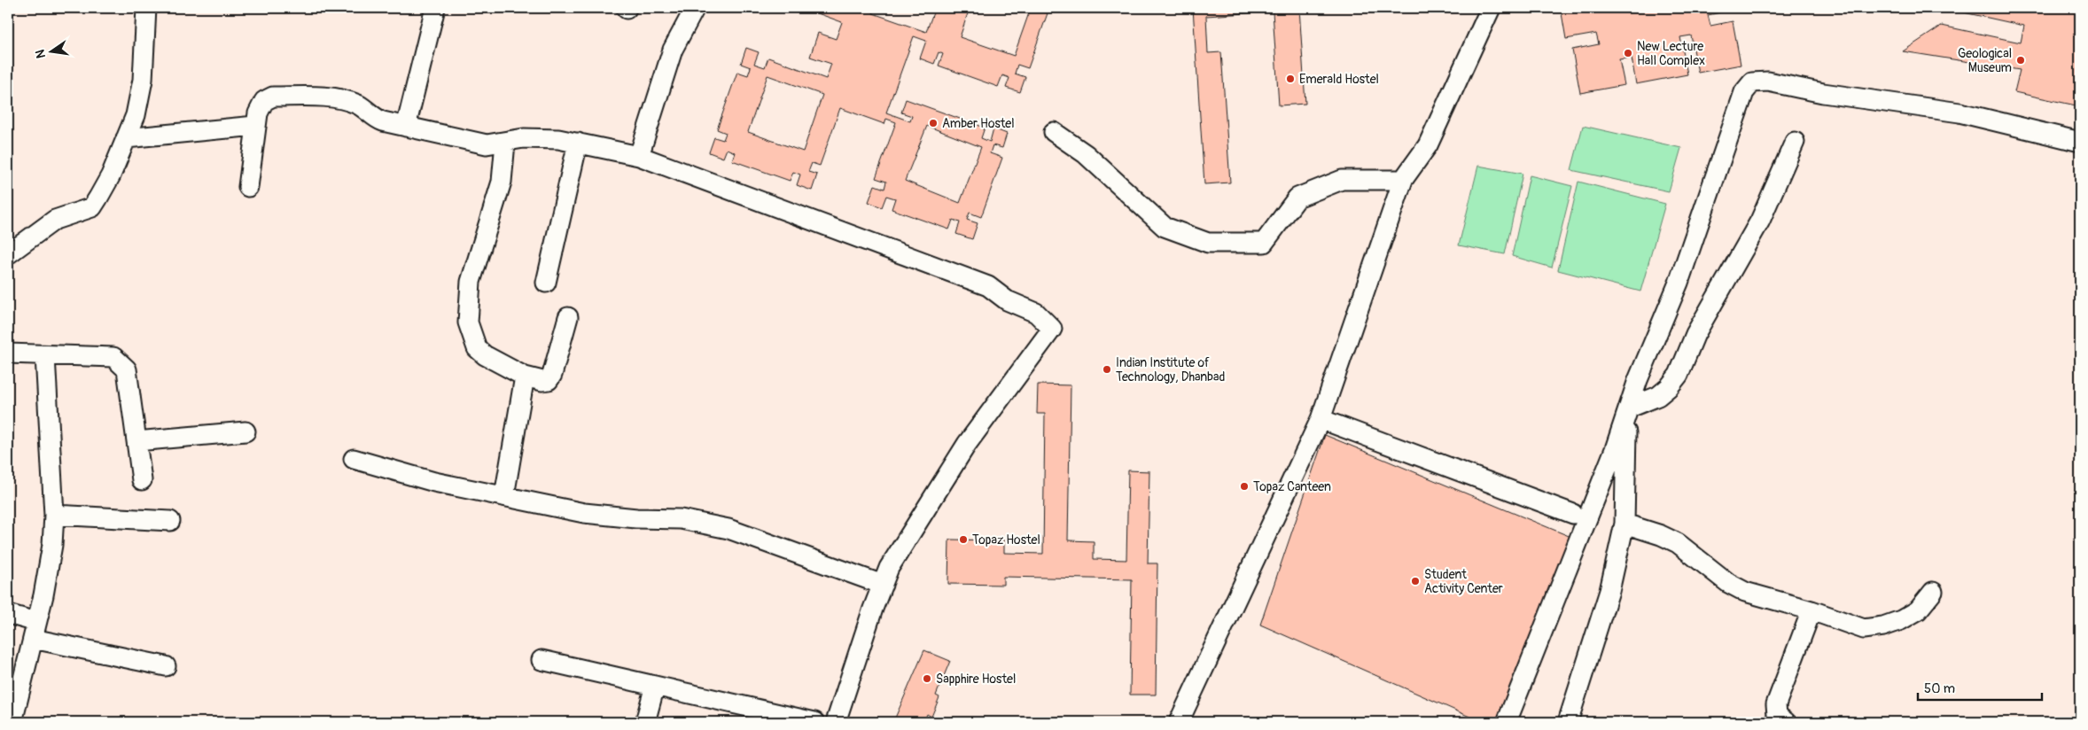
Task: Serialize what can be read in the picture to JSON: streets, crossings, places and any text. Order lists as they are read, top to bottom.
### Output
{
  "places": [
    "New Lecture Hall Complex",
    "Geological Museum",
    "Emerald Hostel",
    "Amber Hostel",
    "Indian Institute of Technology, Dhanbad",
    "Topaz Canteen",
    "Topaz Hostel",
    "Student Activity Center",
    "Sapphire Hostel"
  ],
  "scale_bar": "50 m",
  "north": "left"
}
